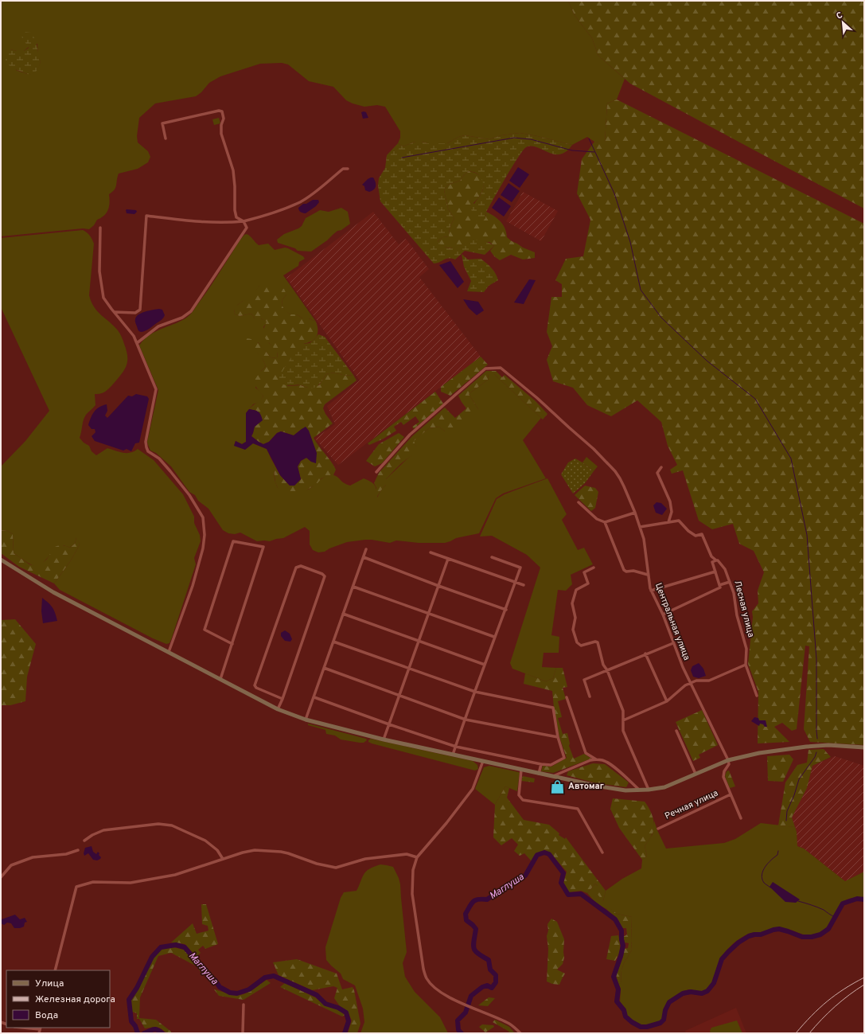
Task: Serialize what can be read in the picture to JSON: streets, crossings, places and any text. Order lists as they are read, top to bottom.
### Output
{
  "streets": {
    "street": ["Лесная улица", "Центральная улица", "Речная улица"]
  },
  "water": ["Маглуша"],
  "places": {
    "shop": ["Автомаг"]
  },
  "legend": ["Улица", "Железная дорога", "Вода"],
  "north": "top left"
}
